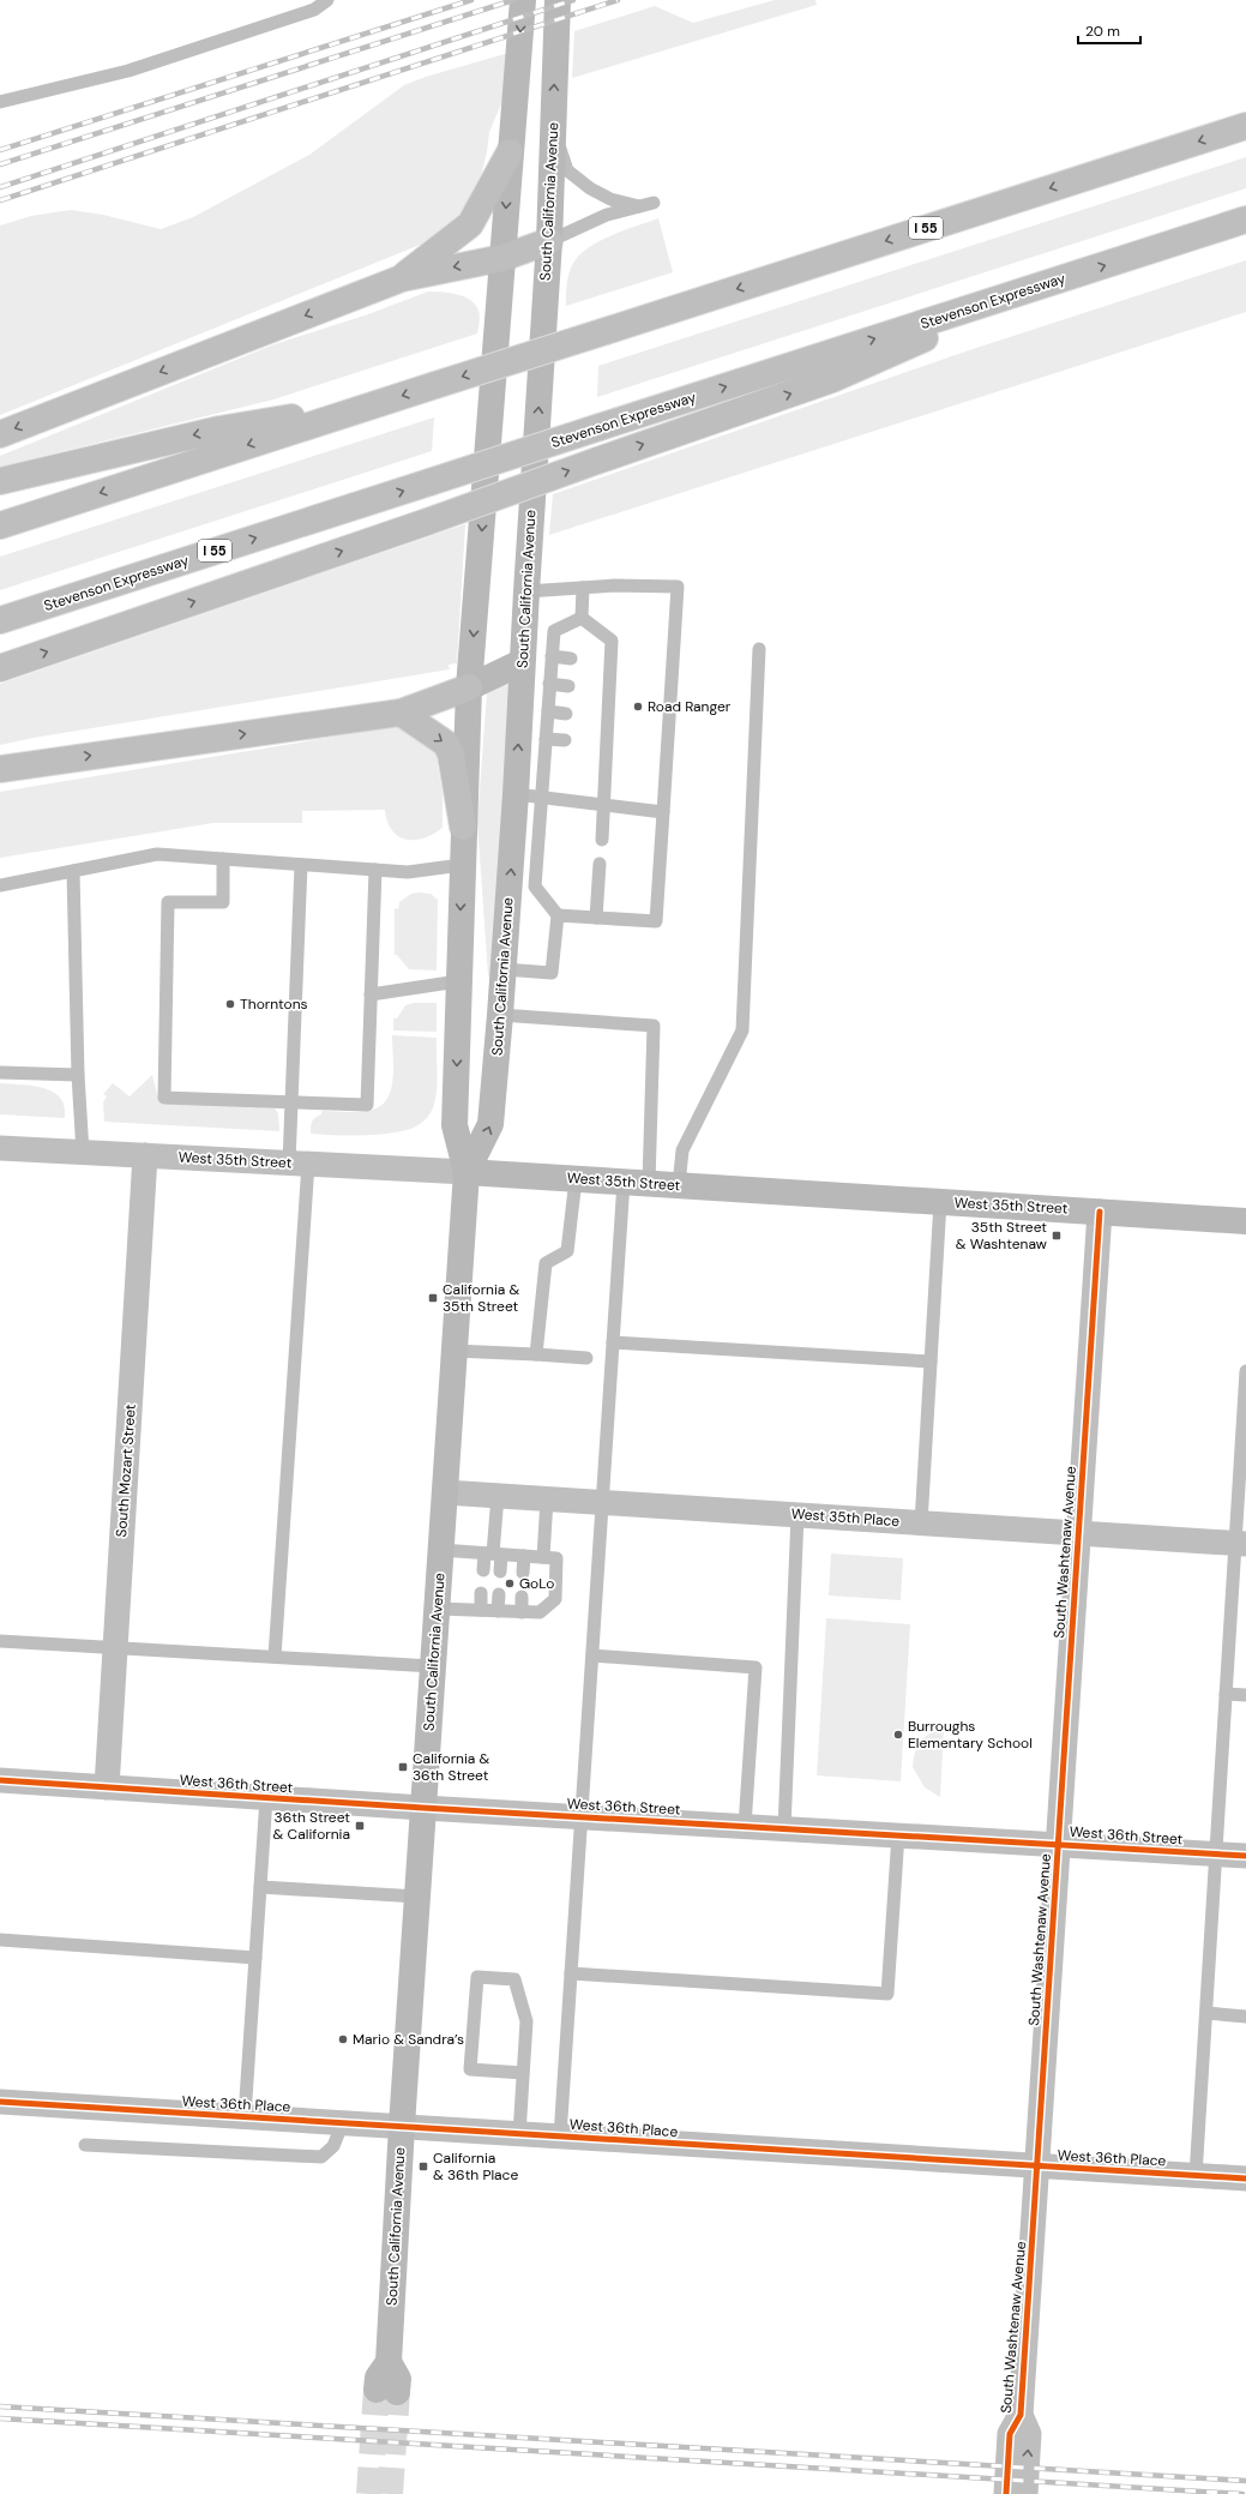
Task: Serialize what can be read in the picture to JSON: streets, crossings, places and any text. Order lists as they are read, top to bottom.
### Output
{
  "streets": {
    "highway": ["I 55", "Stevenson Expressway"],
    "main road": ["South California Avenue", "West 35th Street"],
    "street": [
      "South Mozart Street",
      "West 35th Place",
      "South Washtenaw Avenue",
      "West 36th Street",
      "West 36th Place"
    ]
  },
  "crossings": [
    ["South California Avenue", "West 35th Street"],
    ["South California Avenue", "West 35th Place"],
    ["South California Avenue", "West 36th Street"],
    ["South California Avenue", "West 36th Place"],
    ["West 35th Street", "South Mozart Street"],
    ["West 35th Street", "South Washtenaw Avenue"],
    ["South Mozart Street", "West 36th Street"],
    ["West 35th Place", "South Washtenaw Avenue"],
    ["South Washtenaw Avenue", "West 36th Street"],
    ["South Washtenaw Avenue", "West 36th Place"]
  ],
  "places": {
    "other": [
      "Road Ranger",
      "Thorntons",
      "GoLo",
      "Burroughs Elementary School",
      "Mario & Sandra’s"
    ],
    "transit": [
      "35th Street & Washtenaw",
      "California & 35th Street",
      "California & 36th Street",
      "36th Street & California",
      "California & 36th Place"
    ]
  },
  "scale_bar": "20 m"
}
